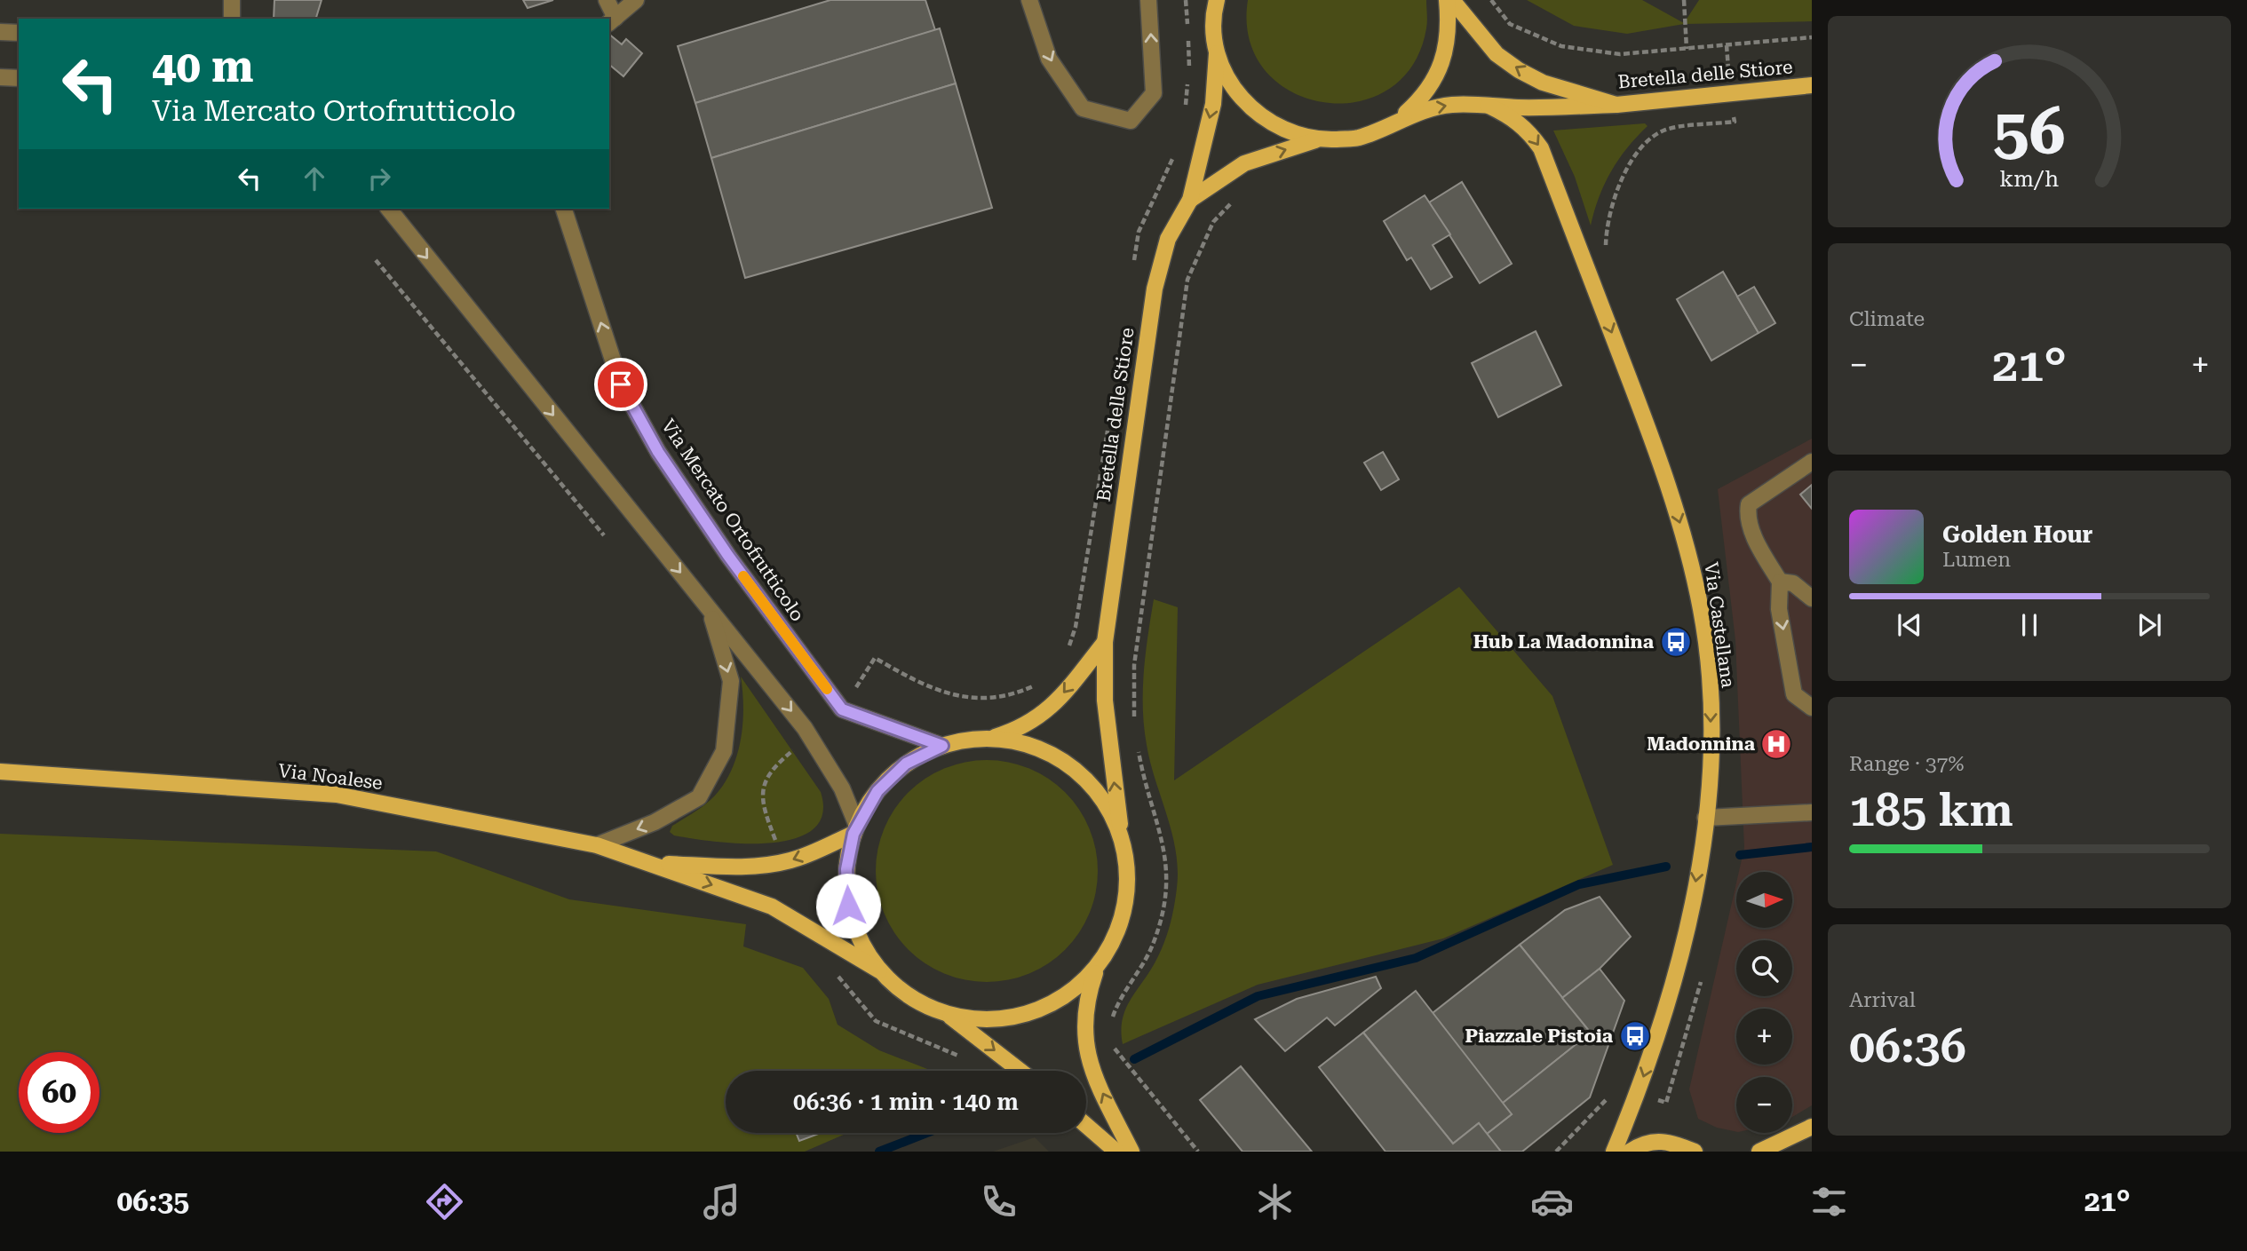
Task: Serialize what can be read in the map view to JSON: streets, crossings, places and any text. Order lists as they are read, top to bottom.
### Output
{
  "streets": {
    "main road": ["Bretella delle Stiore", "Via Castellana", "Via Noalese"],
    "street": ["Via Mercato Ortofrutticolo"]
  },
  "crossings": [
    ["Bretella delle Stiore", "Via Castellana"],
    ["Bretella delle Stiore", "Via Noalese"]
  ],
  "one_way": ["Via Castellana"],
  "places": {
    "bus stop": ["Hub La Madonnina", "Piazzale Pistoia"],
    "hospital": ["Madonnina"]
  },
  "north": "right",
  "page": {
    "turn": ["40 m", "Via Mercato Ortofrutticolo"],
    "tile": [
      "Climate",
      ["Range · 37%", "185 km"],
      ["Arrival", "06:36"]
    ],
    "heat": ["−", "21°", "+"],
    "song": ["Golden Hour", "Lumen"],
    "map_buttons": ["+", "−"],
    "limit": "60",
    "trip": "06:36 · 1 min · 140 m",
    "tabs": ["06:35", "21°"],
    "gauge": ["56", "km/h"]
  }
}
